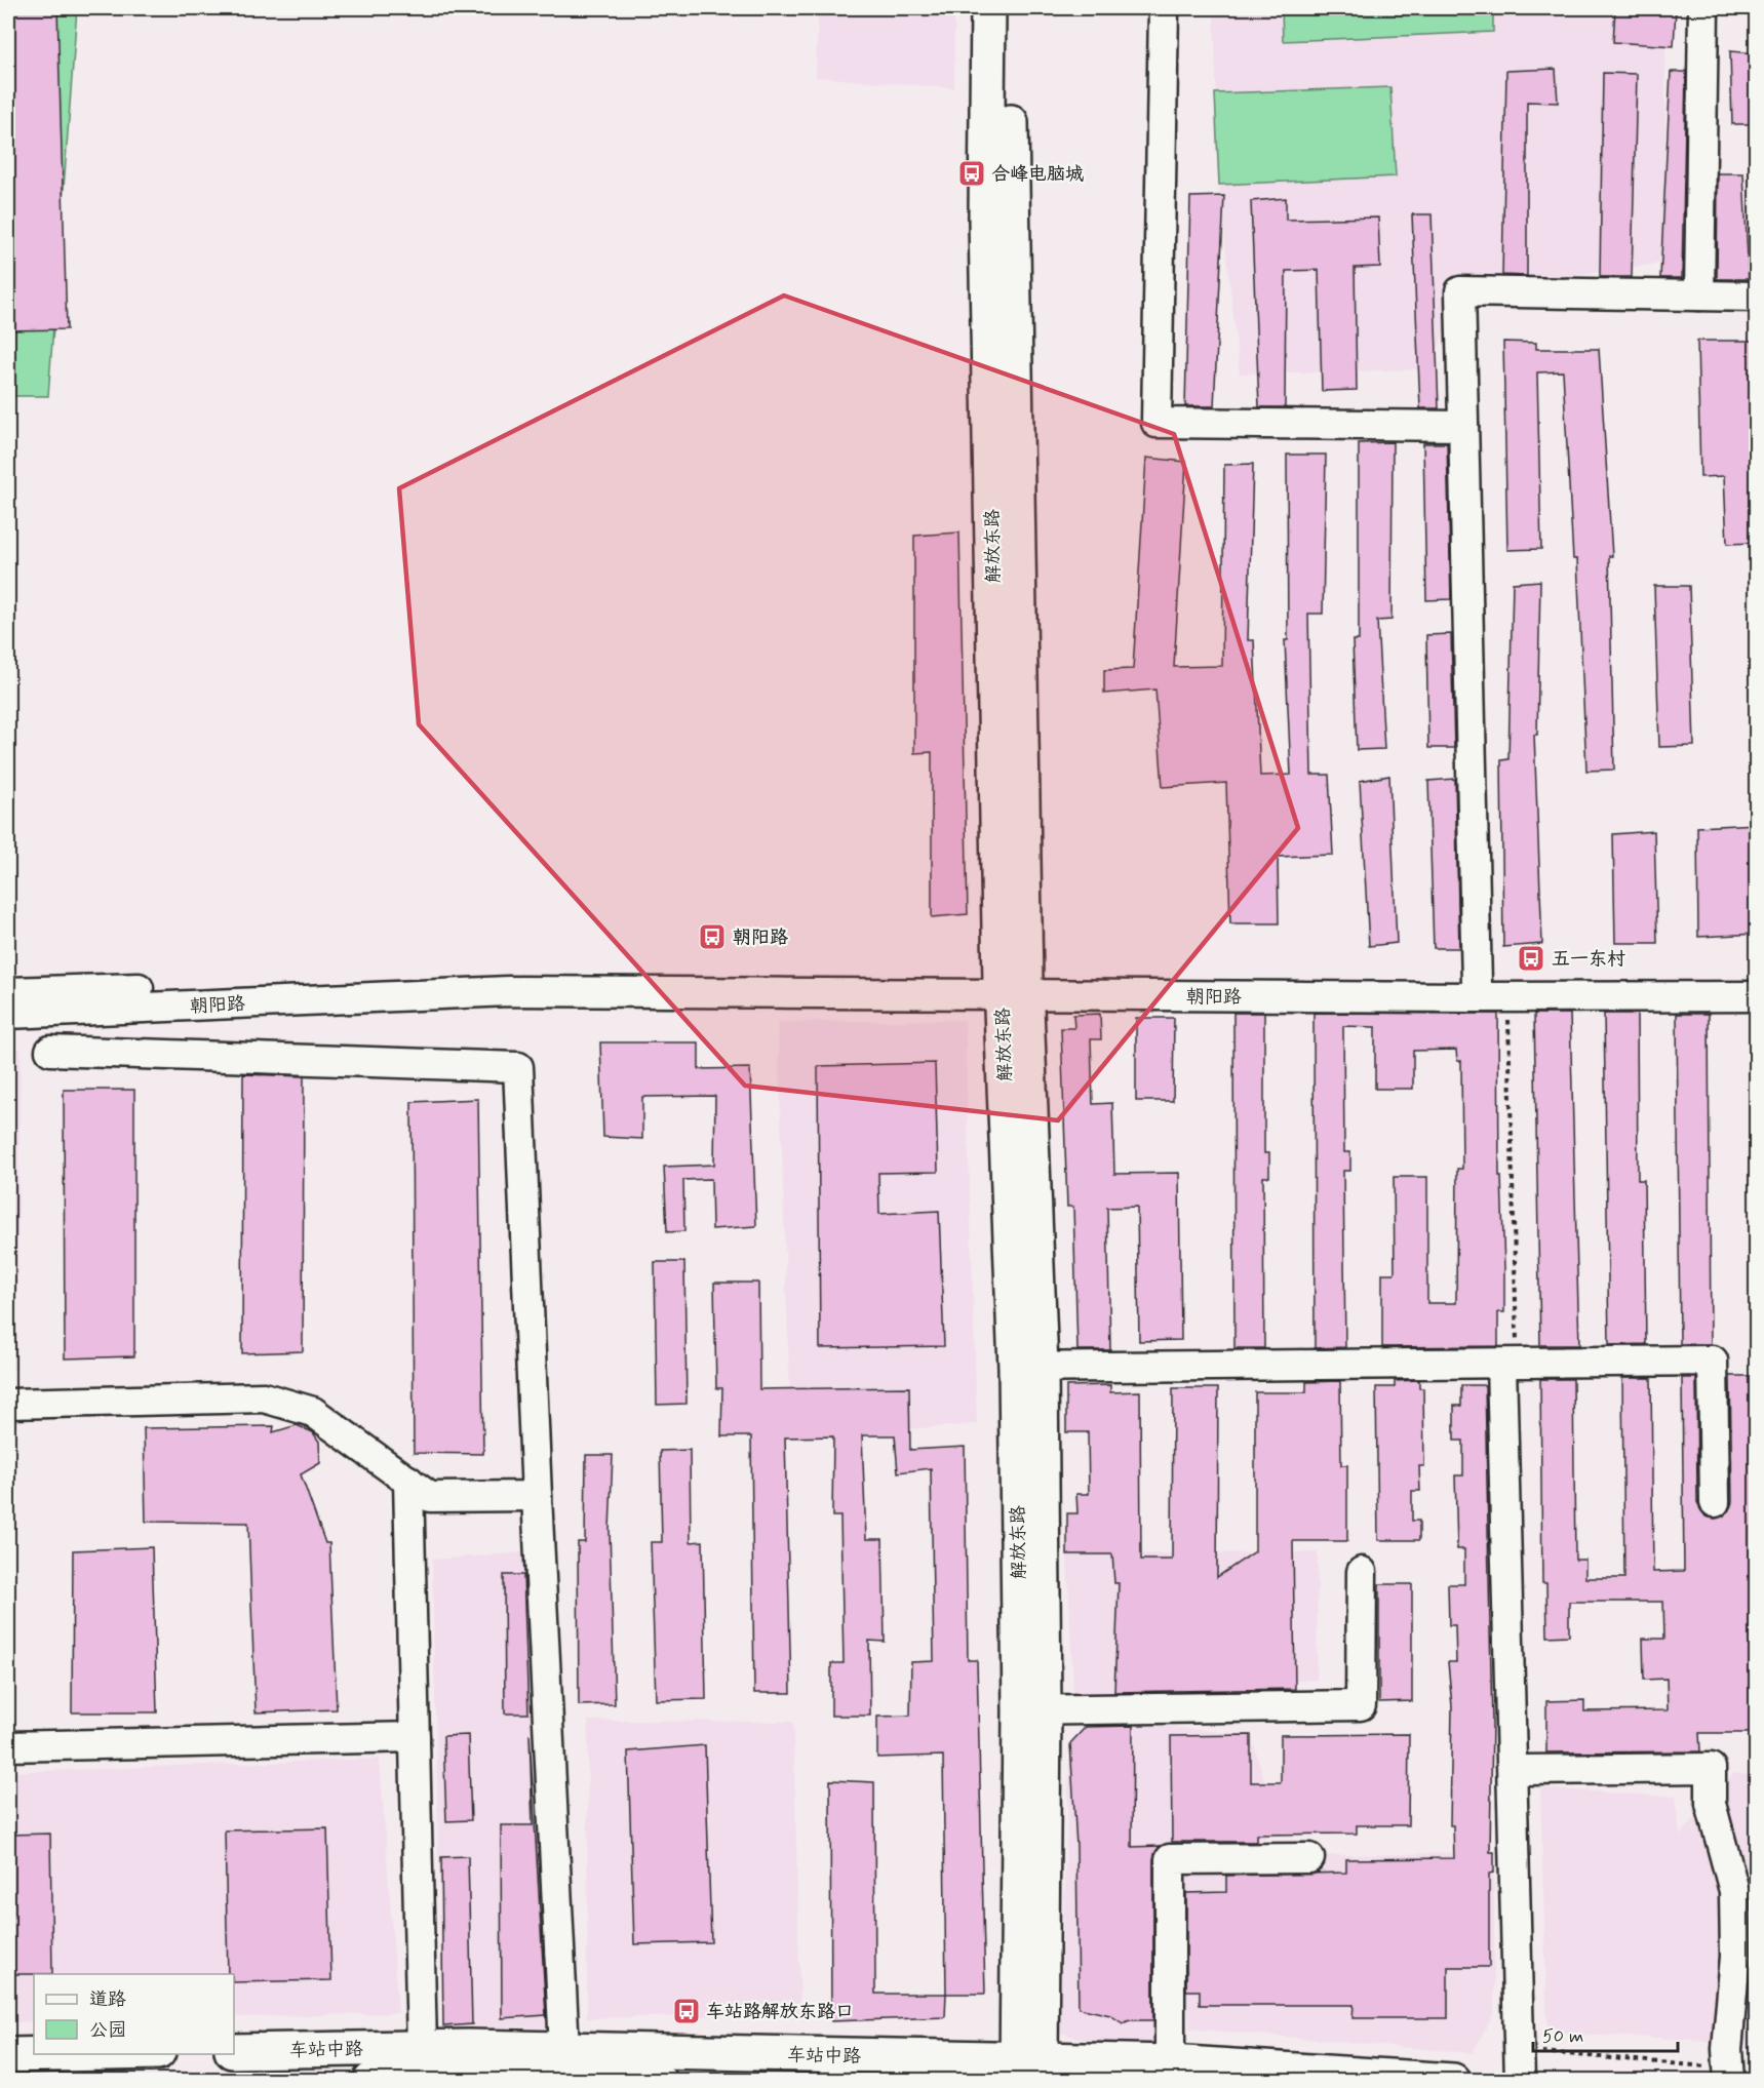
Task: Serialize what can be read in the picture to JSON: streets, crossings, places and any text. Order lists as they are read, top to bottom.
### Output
{
  "streets": {
    "main road": ["解放东路", "车站中路"],
    "street": ["朝阳路"]
  },
  "crossings": [
    ["解放东路", "朝阳路"],
    ["解放东路", "车站中路"]
  ],
  "places": {
    "bus stop": [
      "合峰电脑城",
      "朝阳路",
      "五一东村",
      "车站路解放东路口"
    ]
  },
  "legend": ["道路", "公园"],
  "scale_bar": "50 m"
}
